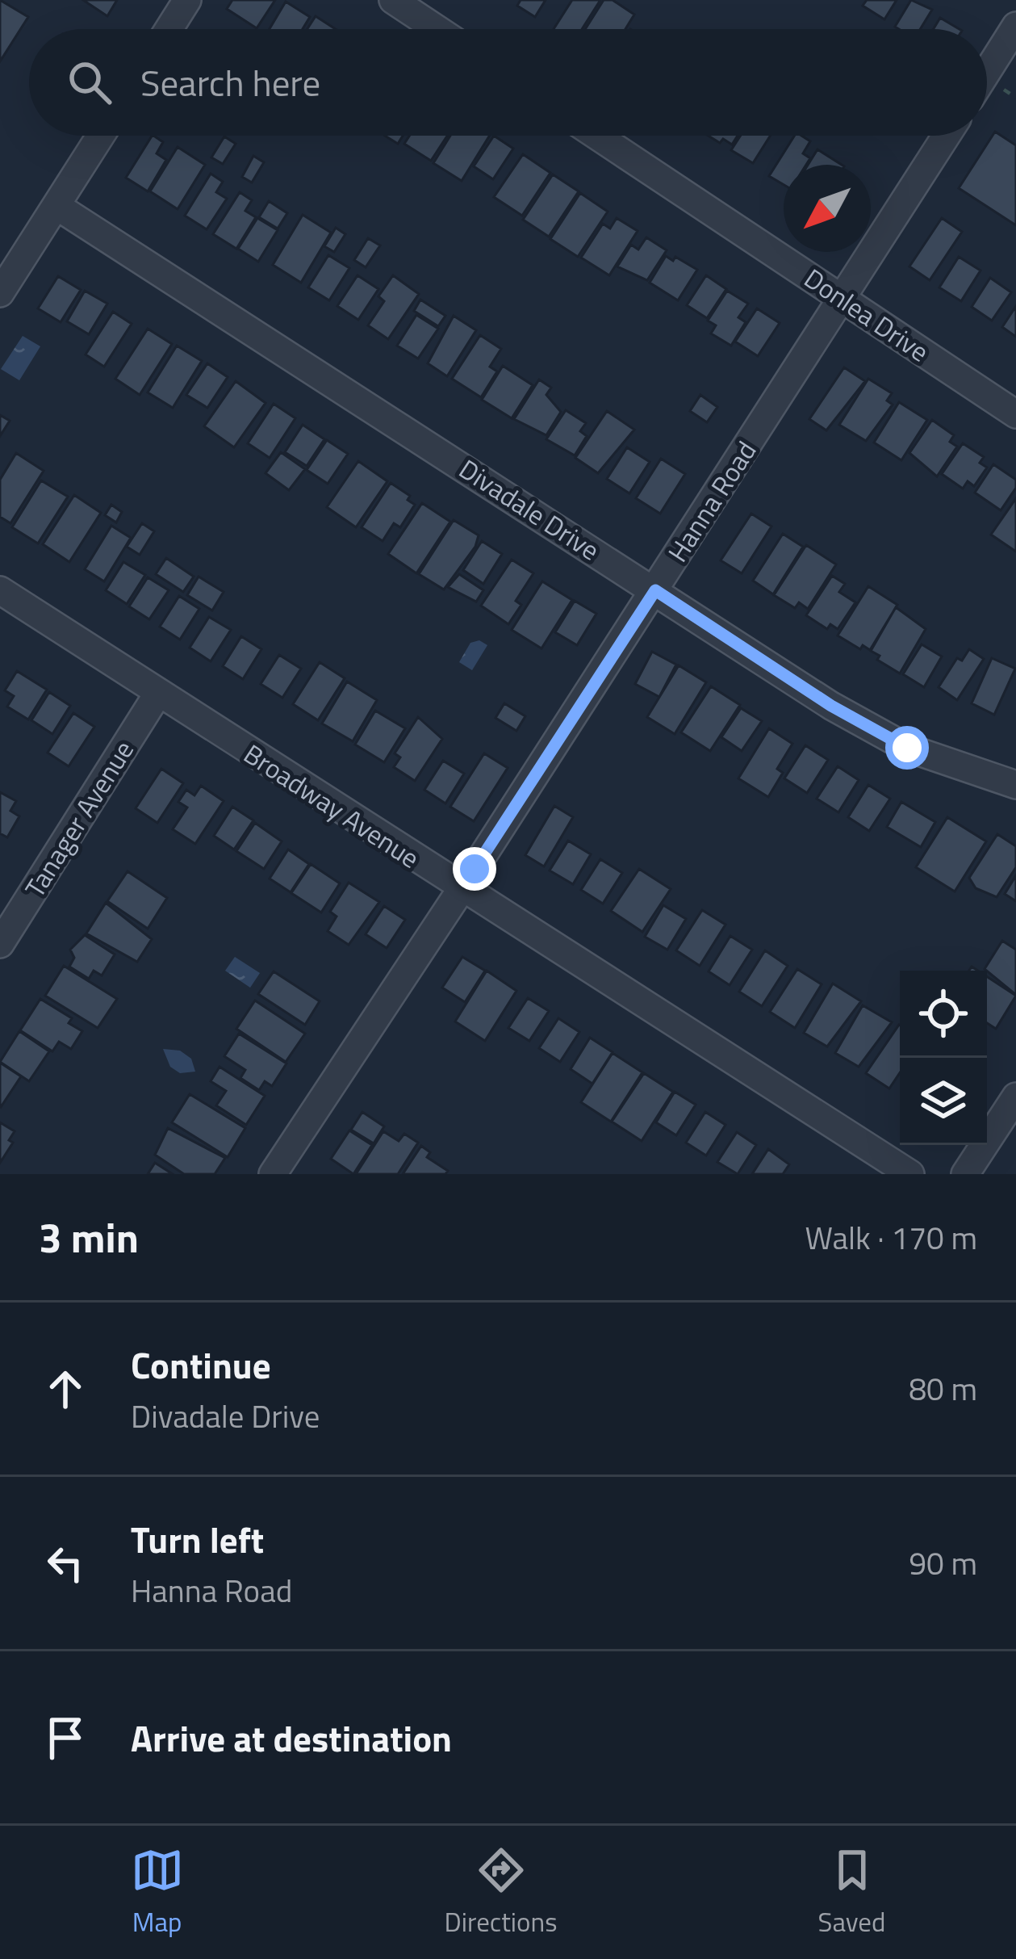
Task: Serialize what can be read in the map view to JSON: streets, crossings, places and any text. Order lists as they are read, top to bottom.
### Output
{
  "streets": {
    "street": [
      "Donlea Drive",
      "Hanna Road",
      "Divadale Drive",
      "Broadway Avenue",
      "Tanager Avenue"
    ]
  },
  "crossings": [
    ["Donlea Drive", "Hanna Road"],
    ["Hanna Road", "Divadale Drive"],
    ["Hanna Road", "Broadway Avenue"],
    ["Broadway Avenue", "Tanager Avenue"]
  ],
  "north": "bottom left",
  "page": {
    "search": "Search here",
    "heading": ["3 min", "Walk · 170 m"],
    "list": [
      ["Continue", "Divadale Drive", "80 m"],
      ["Turn left", "Hanna Road", "90 m"],
      "Arrive at destination"
    ],
    "nav": ["Map", "Directions", "Saved"]
  }
}
